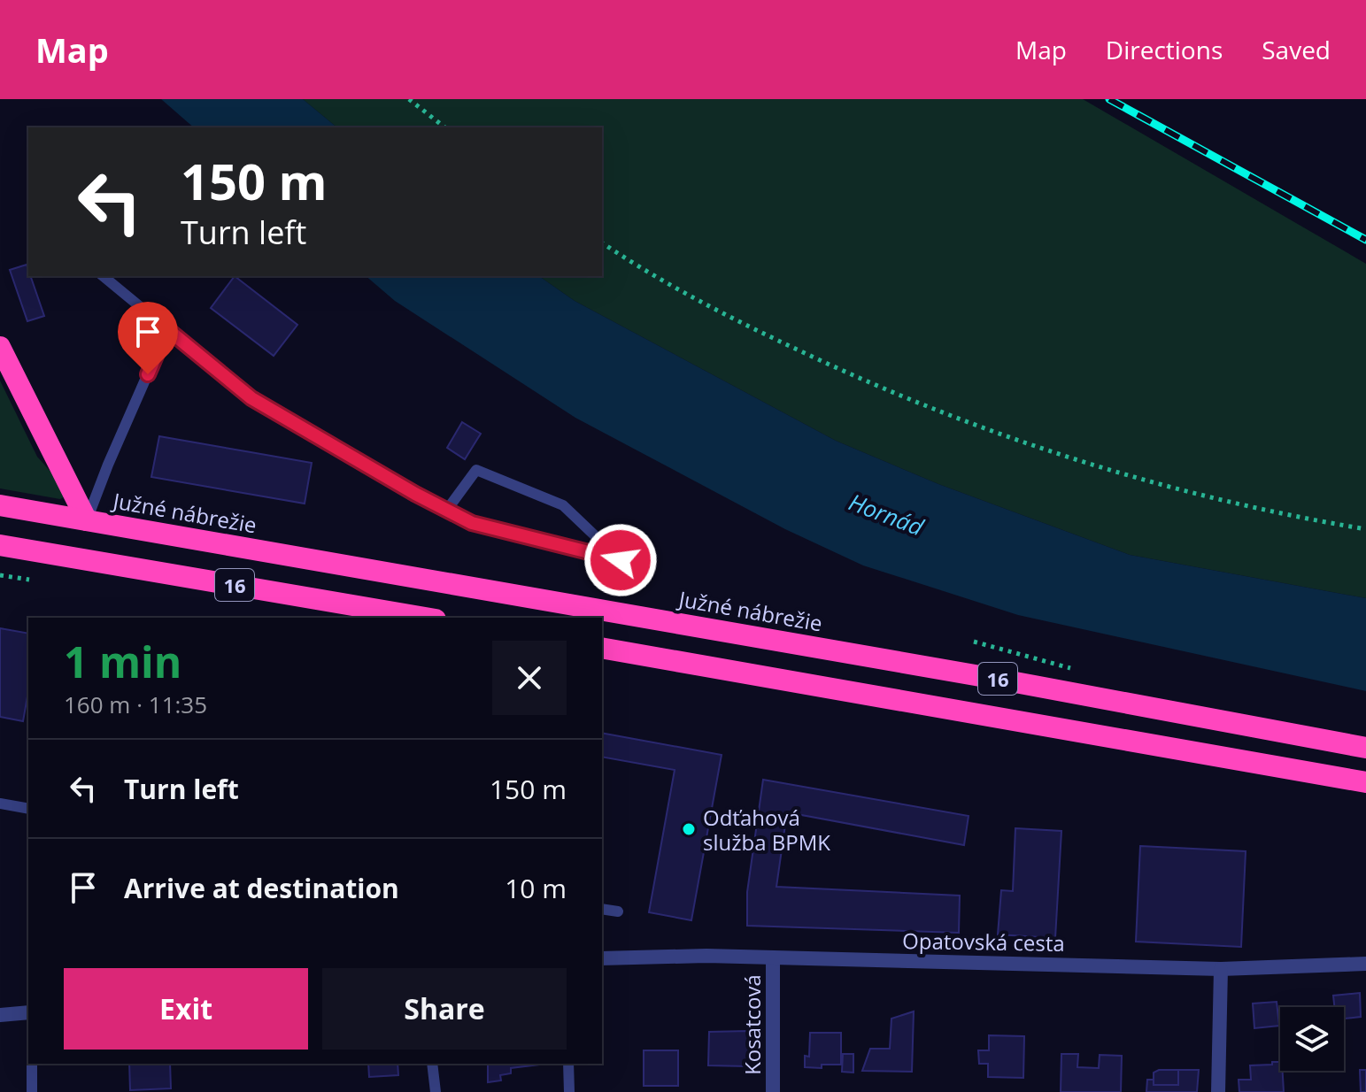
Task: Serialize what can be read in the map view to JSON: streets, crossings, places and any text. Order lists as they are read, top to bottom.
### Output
{
  "streets": {
    "highway": ["Južné nábrežie", "16"],
    "street": ["Opatovská cesta", "Kosatcová"]
  },
  "crossings": [
    ["Opatovská cesta", "Kosatcová"]
  ],
  "water": ["Hornád"],
  "places": ["Odťahová služba BPMK"],
  "page": {
    "header": "Map",
    "nav": ["Map", "Directions", "Saved"],
    "turn": ["150 m", "Turn left"],
    "heading": ["1 min", "160 m · 11:35"],
    "list": [
      {
        "name": "Turn left",
        "value": "150 m"
      },
      {
        "name": "Arrive at destination",
        "value": "10 m"
      }
    ],
    "buttons": ["Exit", "Share"]
  }
}
